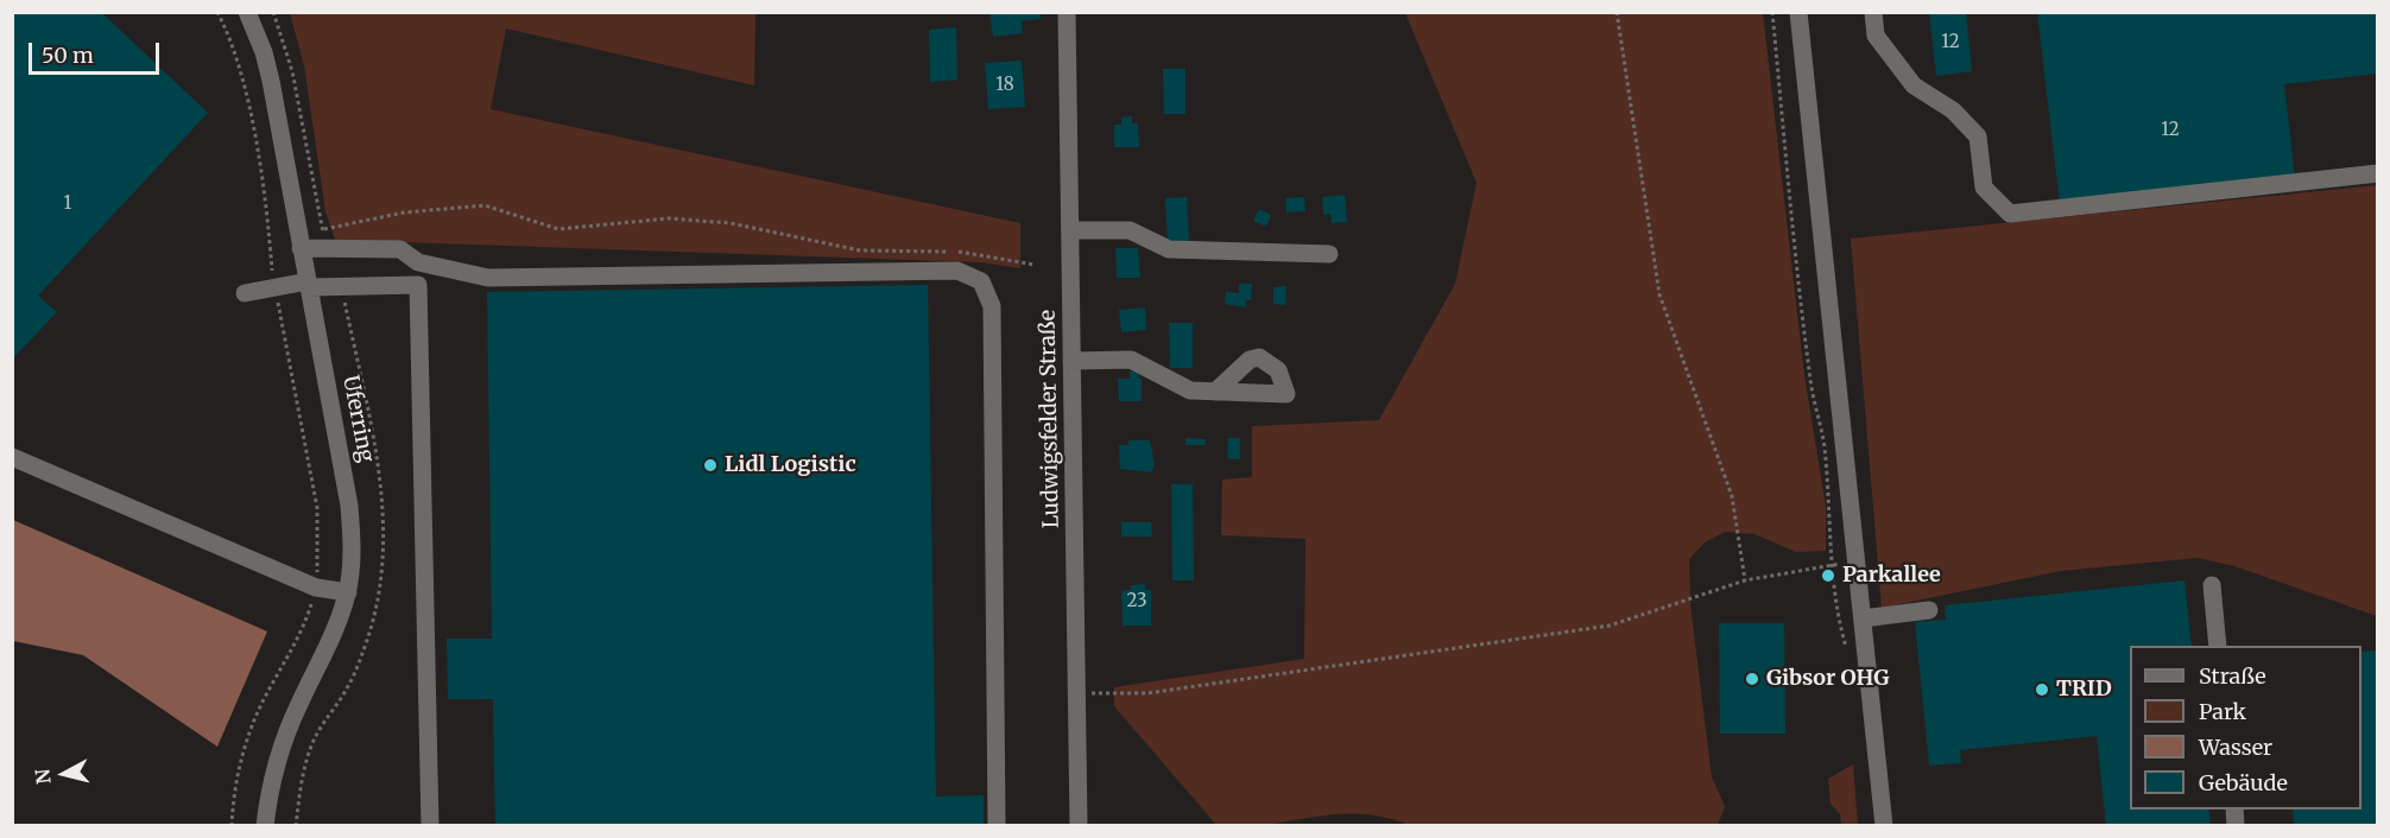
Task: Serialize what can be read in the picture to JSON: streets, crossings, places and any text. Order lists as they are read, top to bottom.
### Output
{
  "streets": {
    "street": ["Uferring", "Ludwigsfelder Straße"]
  },
  "places": [
    "Lidl Logistic",
    "Parkallee",
    "Gibsor OHG",
    "TRID"
  ],
  "house_numbers": [
    "12",
    "18",
    "12",
    "1",
    "23"
  ],
  "legend": [
    "Straße",
    "Park",
    "Wasser",
    "Gebäude"
  ],
  "scale_bar": "50 m",
  "north": "left"
}
